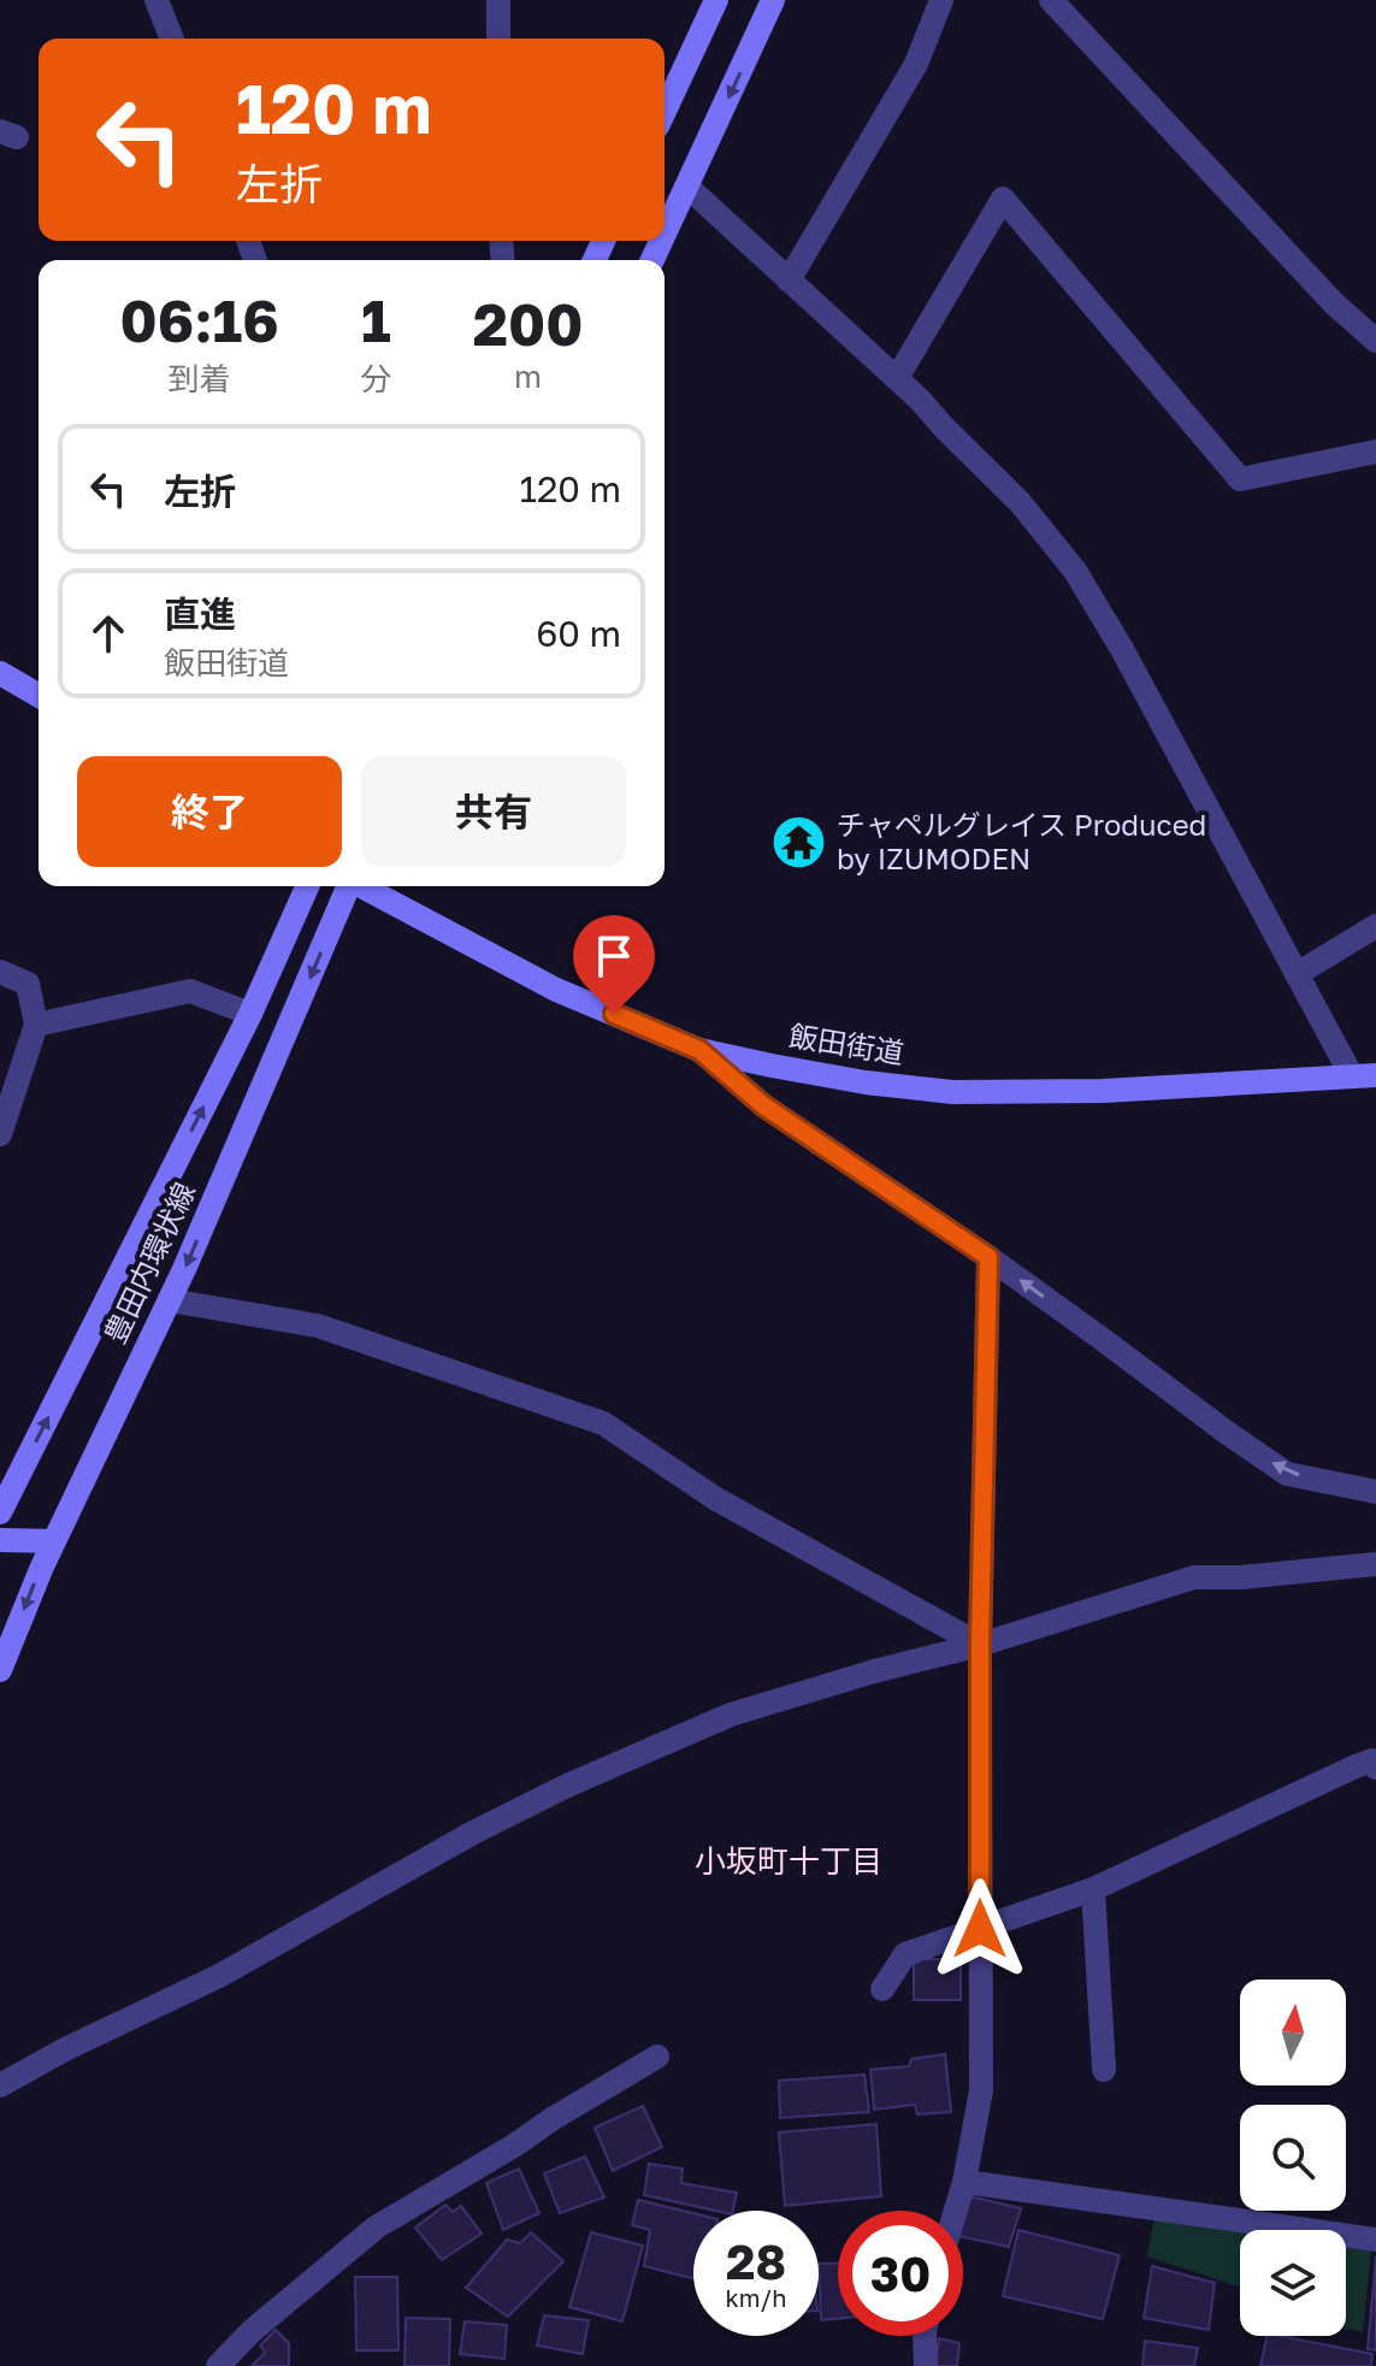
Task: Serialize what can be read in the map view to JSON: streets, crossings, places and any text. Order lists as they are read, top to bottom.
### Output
{
  "streets": {
    "street": ["飯田街道", "豊田内環状線"]
  },
  "districts": ["小坂町十丁目"],
  "places": {
    "temple": ["チャペルグレイス Produced by IZUMODEN"]
  },
  "north": "top",
  "page": {
    "turn": ["120 m", "左折"],
    "eta": [
      "06:16",
      "到着",
      "1",
      "分",
      "200",
      "m"
    ],
    "list": [
      {
        "name": "左折",
        "value": "120 m"
      },
      {
        "name": "直進",
        "note": "飯田街道",
        "value": "60 m"
      }
    ],
    "buttons": ["終了", "共有"],
    "speed": "28 km/h",
    "limit": "30"
  }
}
